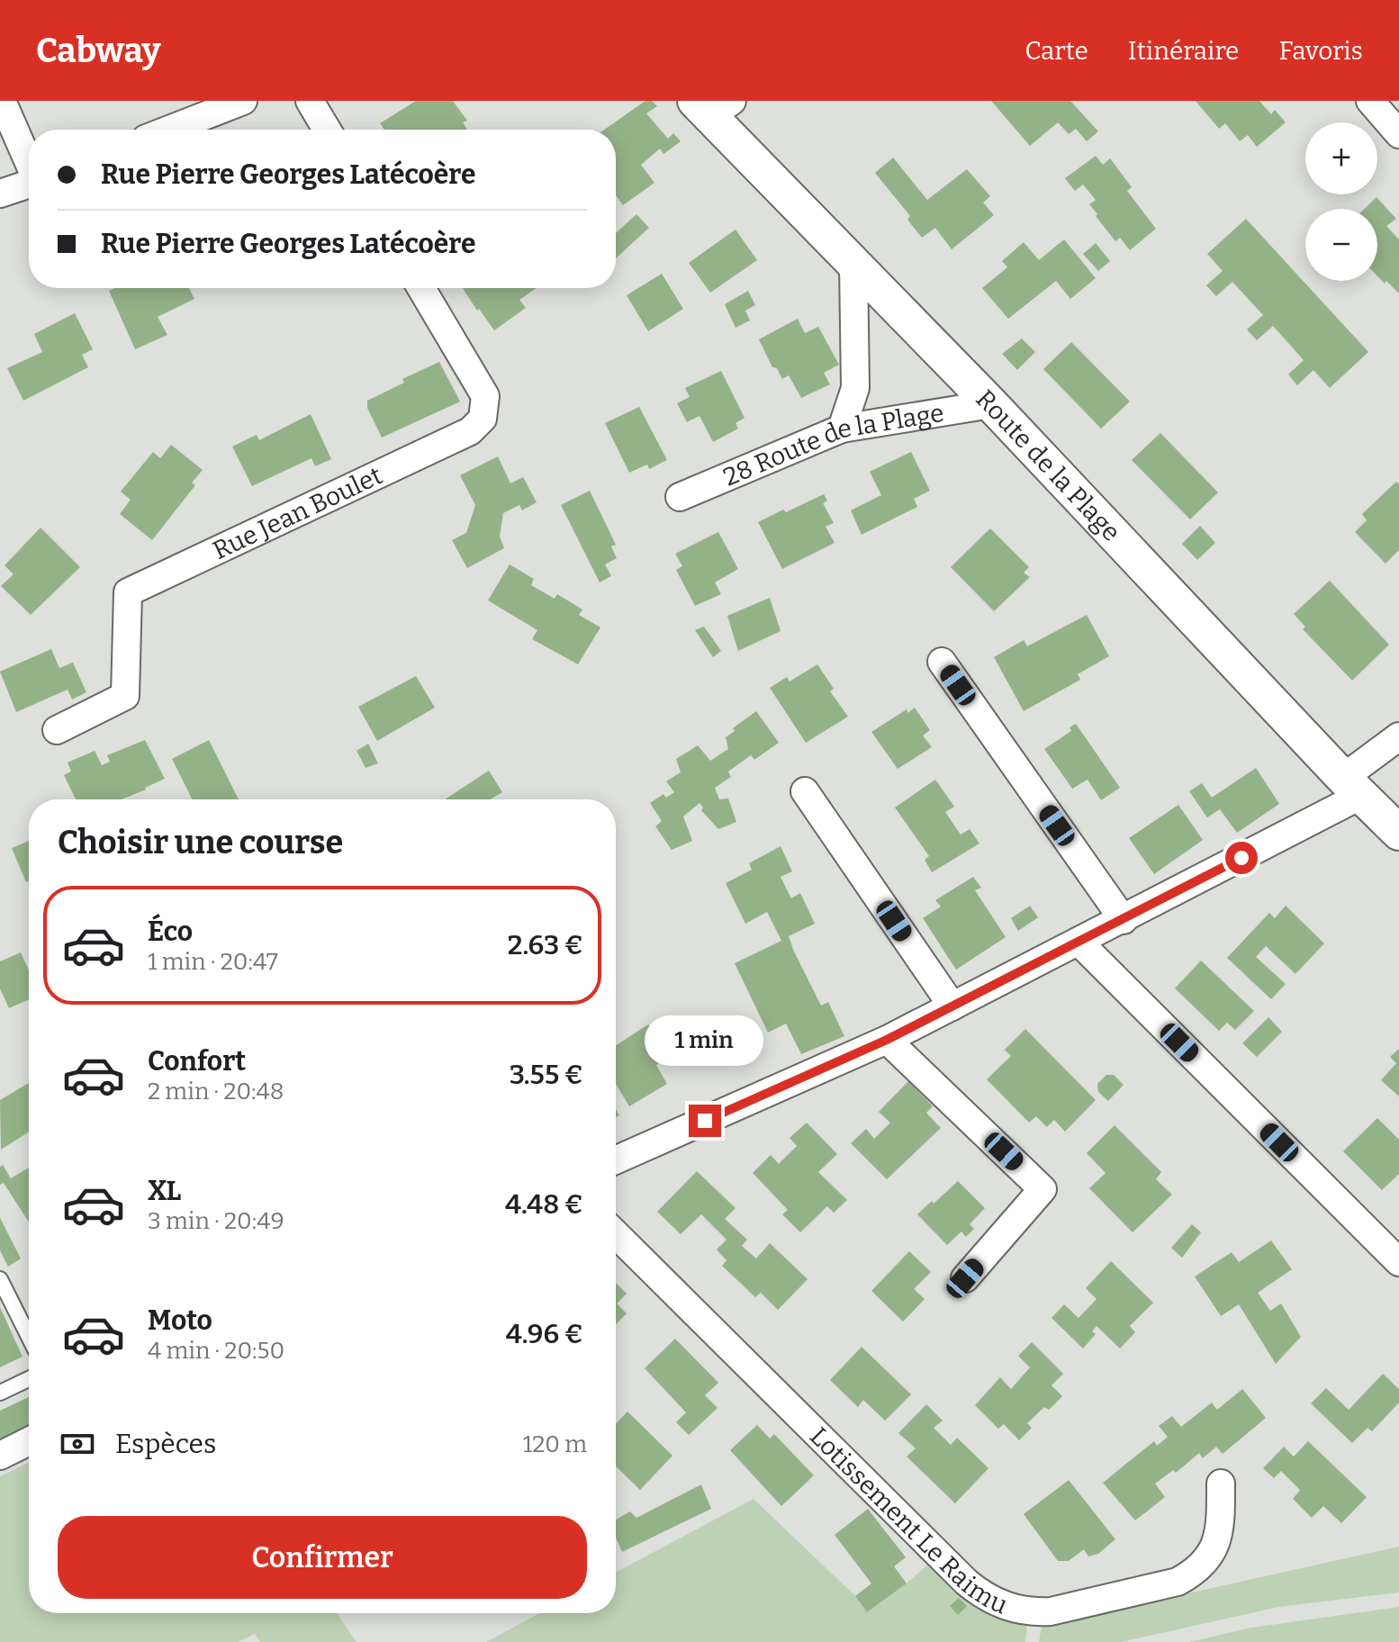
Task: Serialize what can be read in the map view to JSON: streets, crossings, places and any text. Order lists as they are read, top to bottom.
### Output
{
  "streets": {
    "street": [
      "28 Route de la Plage",
      "Route de la Plage",
      "Rue Jean Boulet",
      "Lotissement Le Raimu"
    ]
  },
  "crossings": [
    ["28 Route de la Plage", "Route de la Plage"]
  ],
  "page": {
    "header": "Cabway",
    "nav": ["Carte", "Itinéraire", "Favoris"],
    "map_buttons": ["+", "−"],
    "banner": ["Rue Pierre Georges Latécoère", "Rue Pierre Georges Latécoère"],
    "heading": "Choisir une course",
    "list": [
      {
        "name": "Éco",
        "note": "1 min · 20:47",
        "value": "2.63 €"
      },
      {
        "name": "Confort",
        "note": "2 min · 20:48",
        "value": "3.55 €"
      },
      {
        "name": "XL",
        "note": "3 min · 20:49",
        "value": "4.48 €"
      },
      {
        "name": "Moto",
        "note": "4 min · 20:50",
        "value": "4.96 €"
      }
    ],
    "bubble": "1 min",
    "pay": ["Espèces", "120 m"],
    "buttons": "Confirmer"
  }
}
